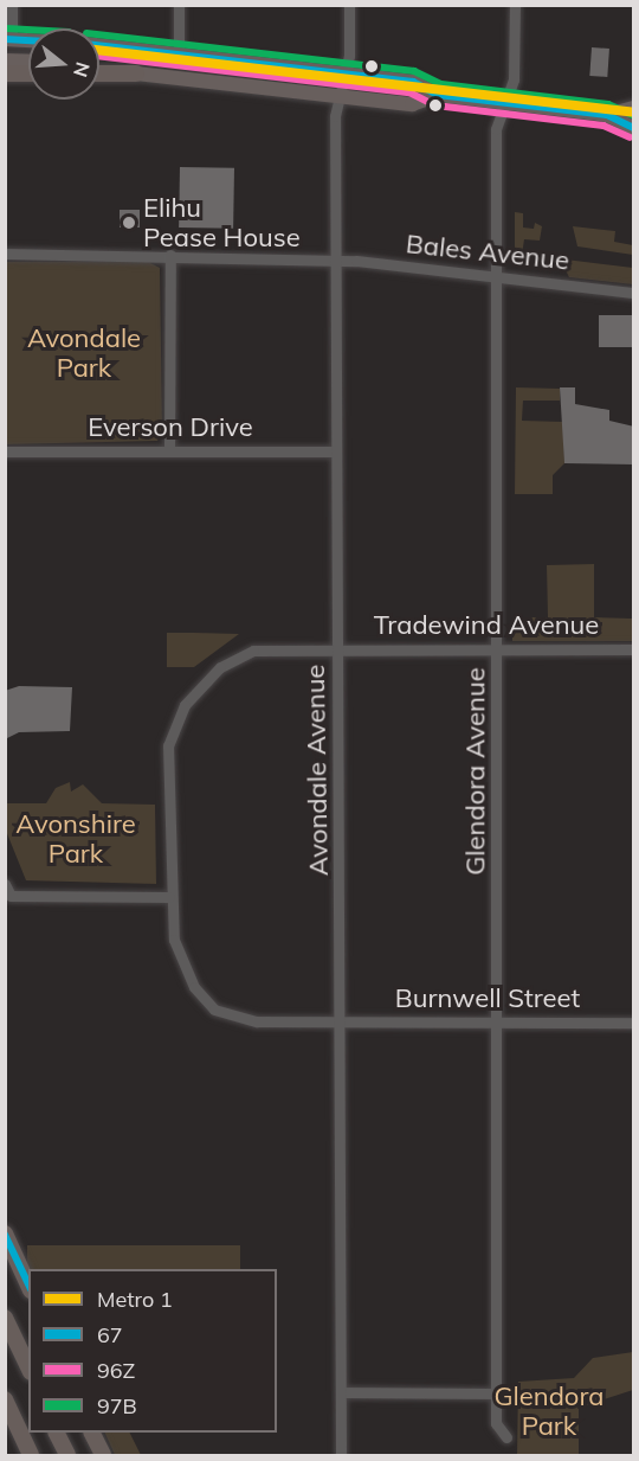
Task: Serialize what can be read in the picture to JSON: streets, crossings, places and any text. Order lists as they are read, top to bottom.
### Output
{
  "streets": {
    "street": [
      "Bales Avenue",
      "Everson Drive",
      "Tradewind Avenue",
      "Avondale Avenue",
      "Glendora Avenue",
      "Burnwell Street"
    ]
  },
  "crossings": [
    ["Bales Avenue", "Avondale Avenue"],
    ["Bales Avenue", "Glendora Avenue"],
    ["Everson Drive", "Avondale Avenue"],
    ["Tradewind Avenue", "Avondale Avenue"],
    ["Tradewind Avenue", "Glendora Avenue"],
    ["Tradewind Avenue", "Burnwell Street"],
    ["Avondale Avenue", "Burnwell Street"],
    ["Glendora Avenue", "Burnwell Street"]
  ],
  "parks": ["Avondale Park", "Avonshire Park", "Glendora Park"],
  "places": ["Elihu Pease House"],
  "lines": [
    "transit line 97B",
    "transit line 67",
    "metro line 1",
    "transit line 96Z"
  ],
  "legend": [
    "Metro 1",
    "67",
    "96Z",
    "97B"
  ],
  "north": "right"
}
